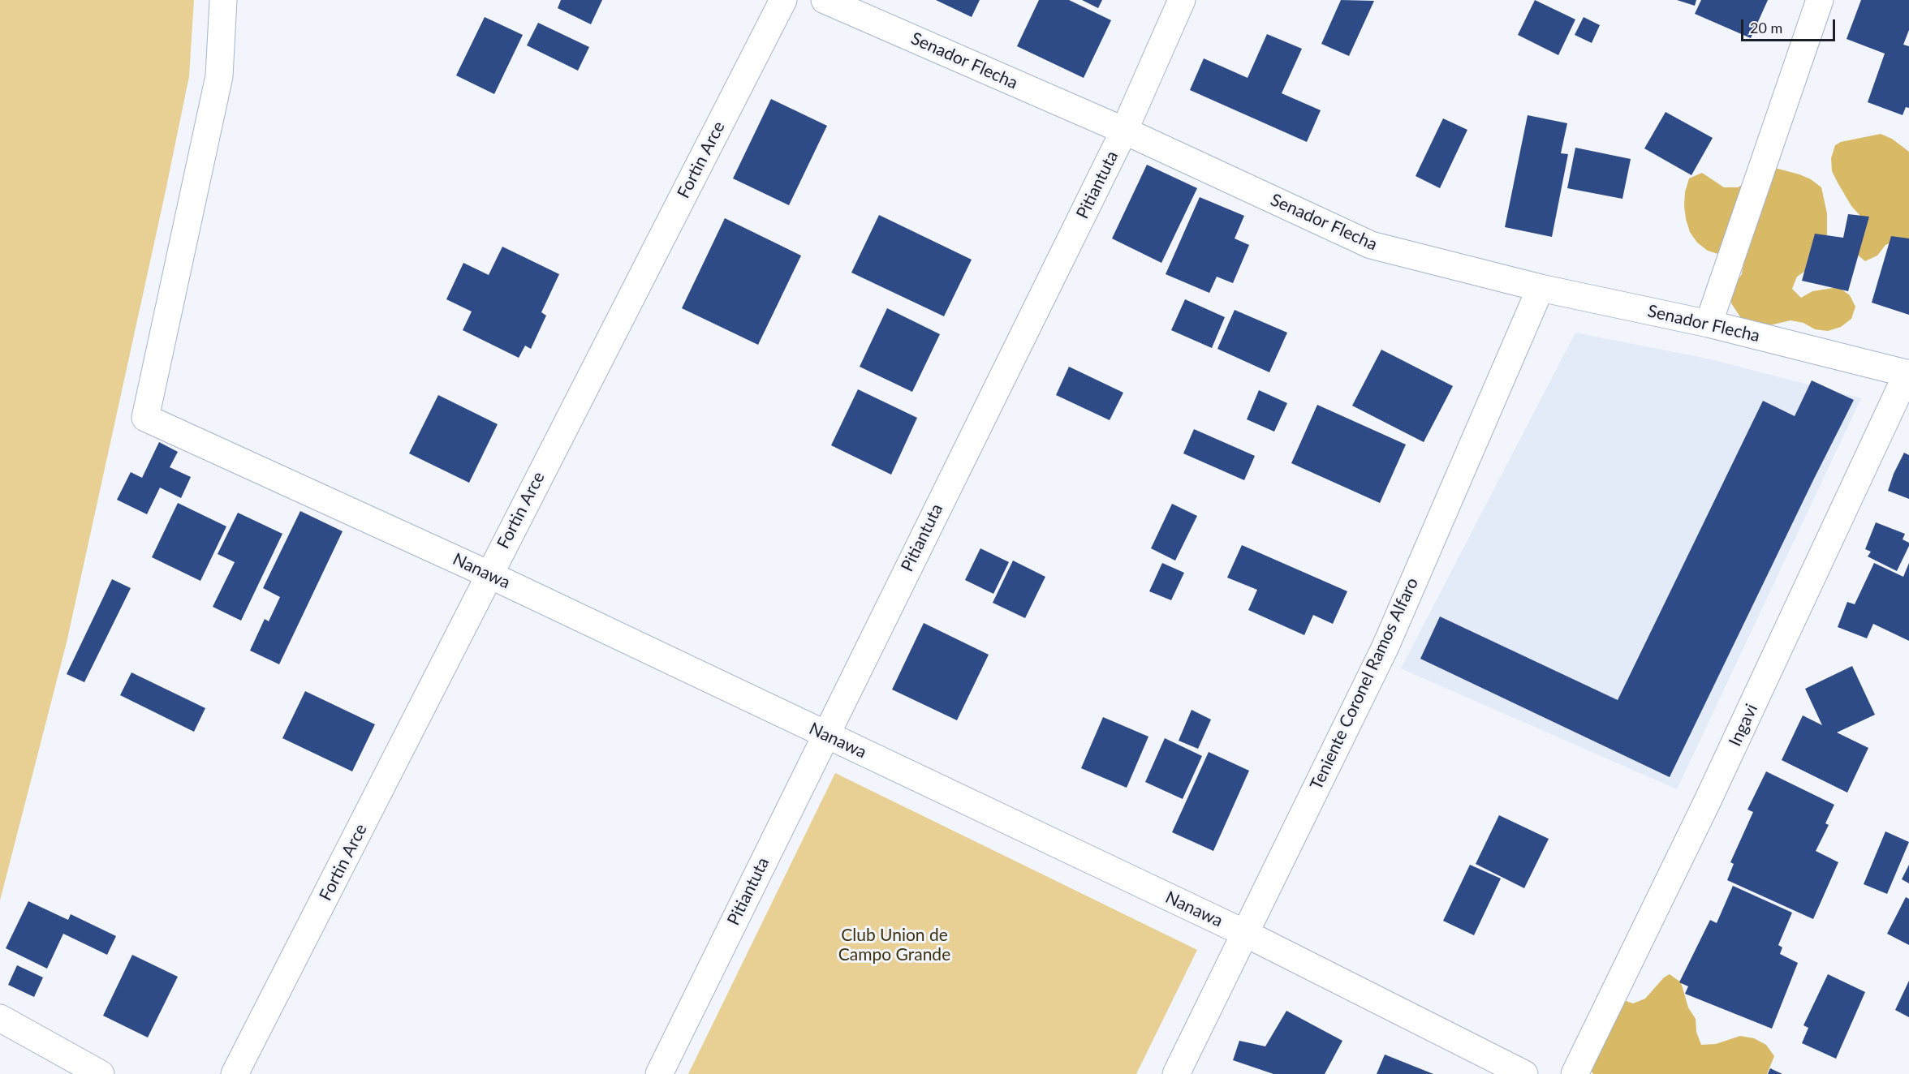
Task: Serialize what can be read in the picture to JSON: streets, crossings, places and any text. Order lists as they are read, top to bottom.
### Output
{
  "streets": {
    "street": [
      "Senador Flecha",
      "Fortin Arce",
      "Pitiantuta",
      "Nanawa",
      "Teniente Coronel Ramos Alfaro",
      "Ingavi"
    ]
  },
  "crossings": [
    ["Senador Flecha", "Pitiantuta"],
    ["Senador Flecha", "Teniente Coronel Ramos Alfaro"],
    ["Senador Flecha", "Ingavi"],
    ["Fortin Arce", "Nanawa"],
    ["Pitiantuta", "Nanawa"],
    ["Nanawa", "Teniente Coronel Ramos Alfaro"]
  ],
  "parks": ["Club Union de Campo Grande"],
  "scale_bar": "20 m"
}
